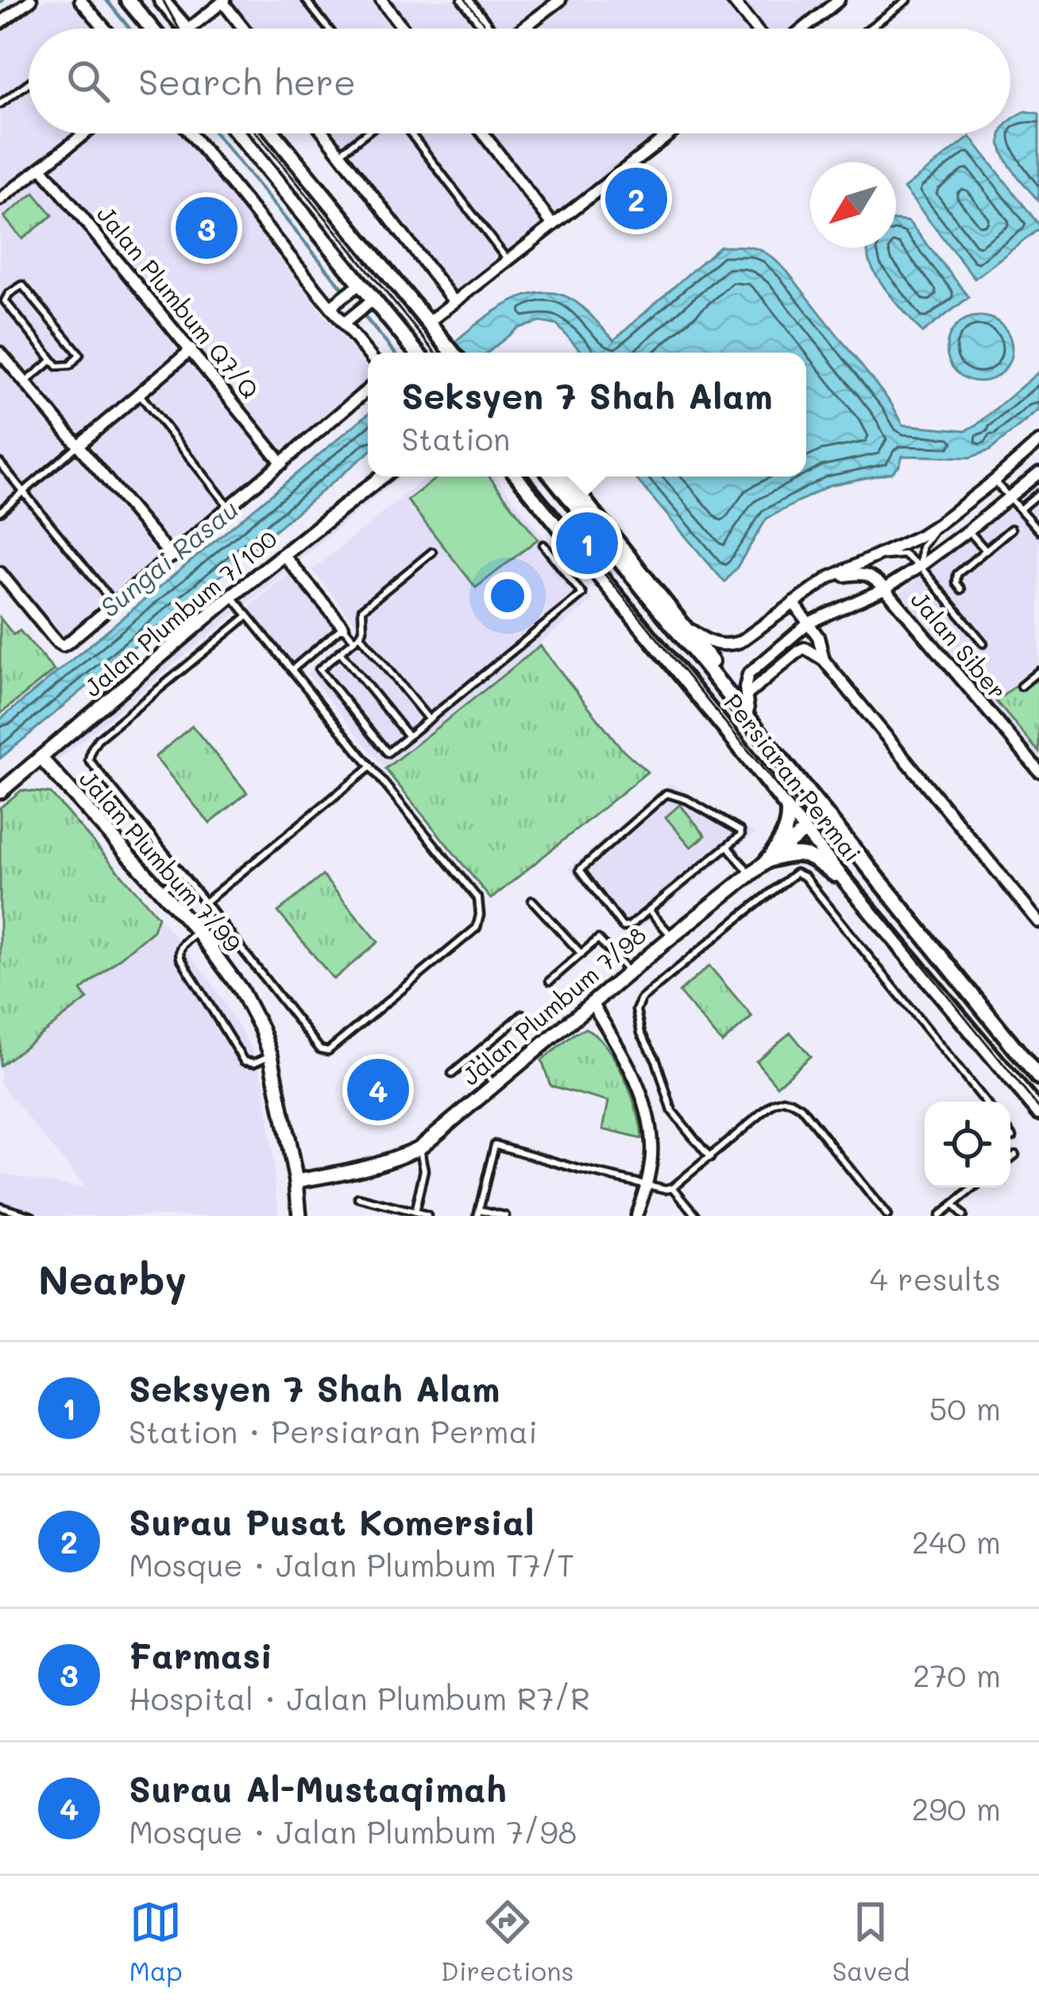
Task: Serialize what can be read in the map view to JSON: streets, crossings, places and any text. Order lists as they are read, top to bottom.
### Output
{
  "streets": {
    "main road": ["Persiaran Permai"],
    "street": [
      "Jalan Plumbum Q7/Q",
      "Jalan Plumbum 7/100",
      "Jalan Siber",
      "Jalan Plumbum 7/99",
      "Jalan Plumbum 7/98"
    ]
  },
  "crossings": [
    ["Jalan Plumbum 7/100", "Jalan Plumbum 7/99"],
    ["Persiaran Permai", "Jalan Plumbum 7/98"],
    ["Jalan Plumbum 7/99", "Jalan Plumbum 7/98"]
  ],
  "water": ["Sungai Rasau"],
  "north": "bottom left",
  "page": {
    "search": "Search here",
    "pins": [
      "2",
      "3",
      "1",
      "4"
    ],
    "popup": ["Seksyen 7 Shah Alam", "Station"],
    "heading": ["Nearby", "4 results"],
    "list": [
      {
        "mark": "1",
        "name": "Seksyen 7 Shah Alam",
        "note": "Station · Persiaran Permai",
        "value": "50 m"
      },
      {
        "mark": "2",
        "name": "Surau Pusat Komersial",
        "note": "Mosque · Jalan Plumbum T7/T",
        "value": "240 m"
      },
      {
        "mark": "3",
        "name": "Farmasi",
        "note": "Hospital · Jalan Plumbum R7/R",
        "value": "270 m"
      },
      {
        "mark": "4",
        "name": "Surau Al-Mustaqimah",
        "note": "Mosque · Jalan Plumbum 7/98",
        "value": "290 m"
      }
    ],
    "nav": ["Map", "Directions", "Saved"]
  }
}
